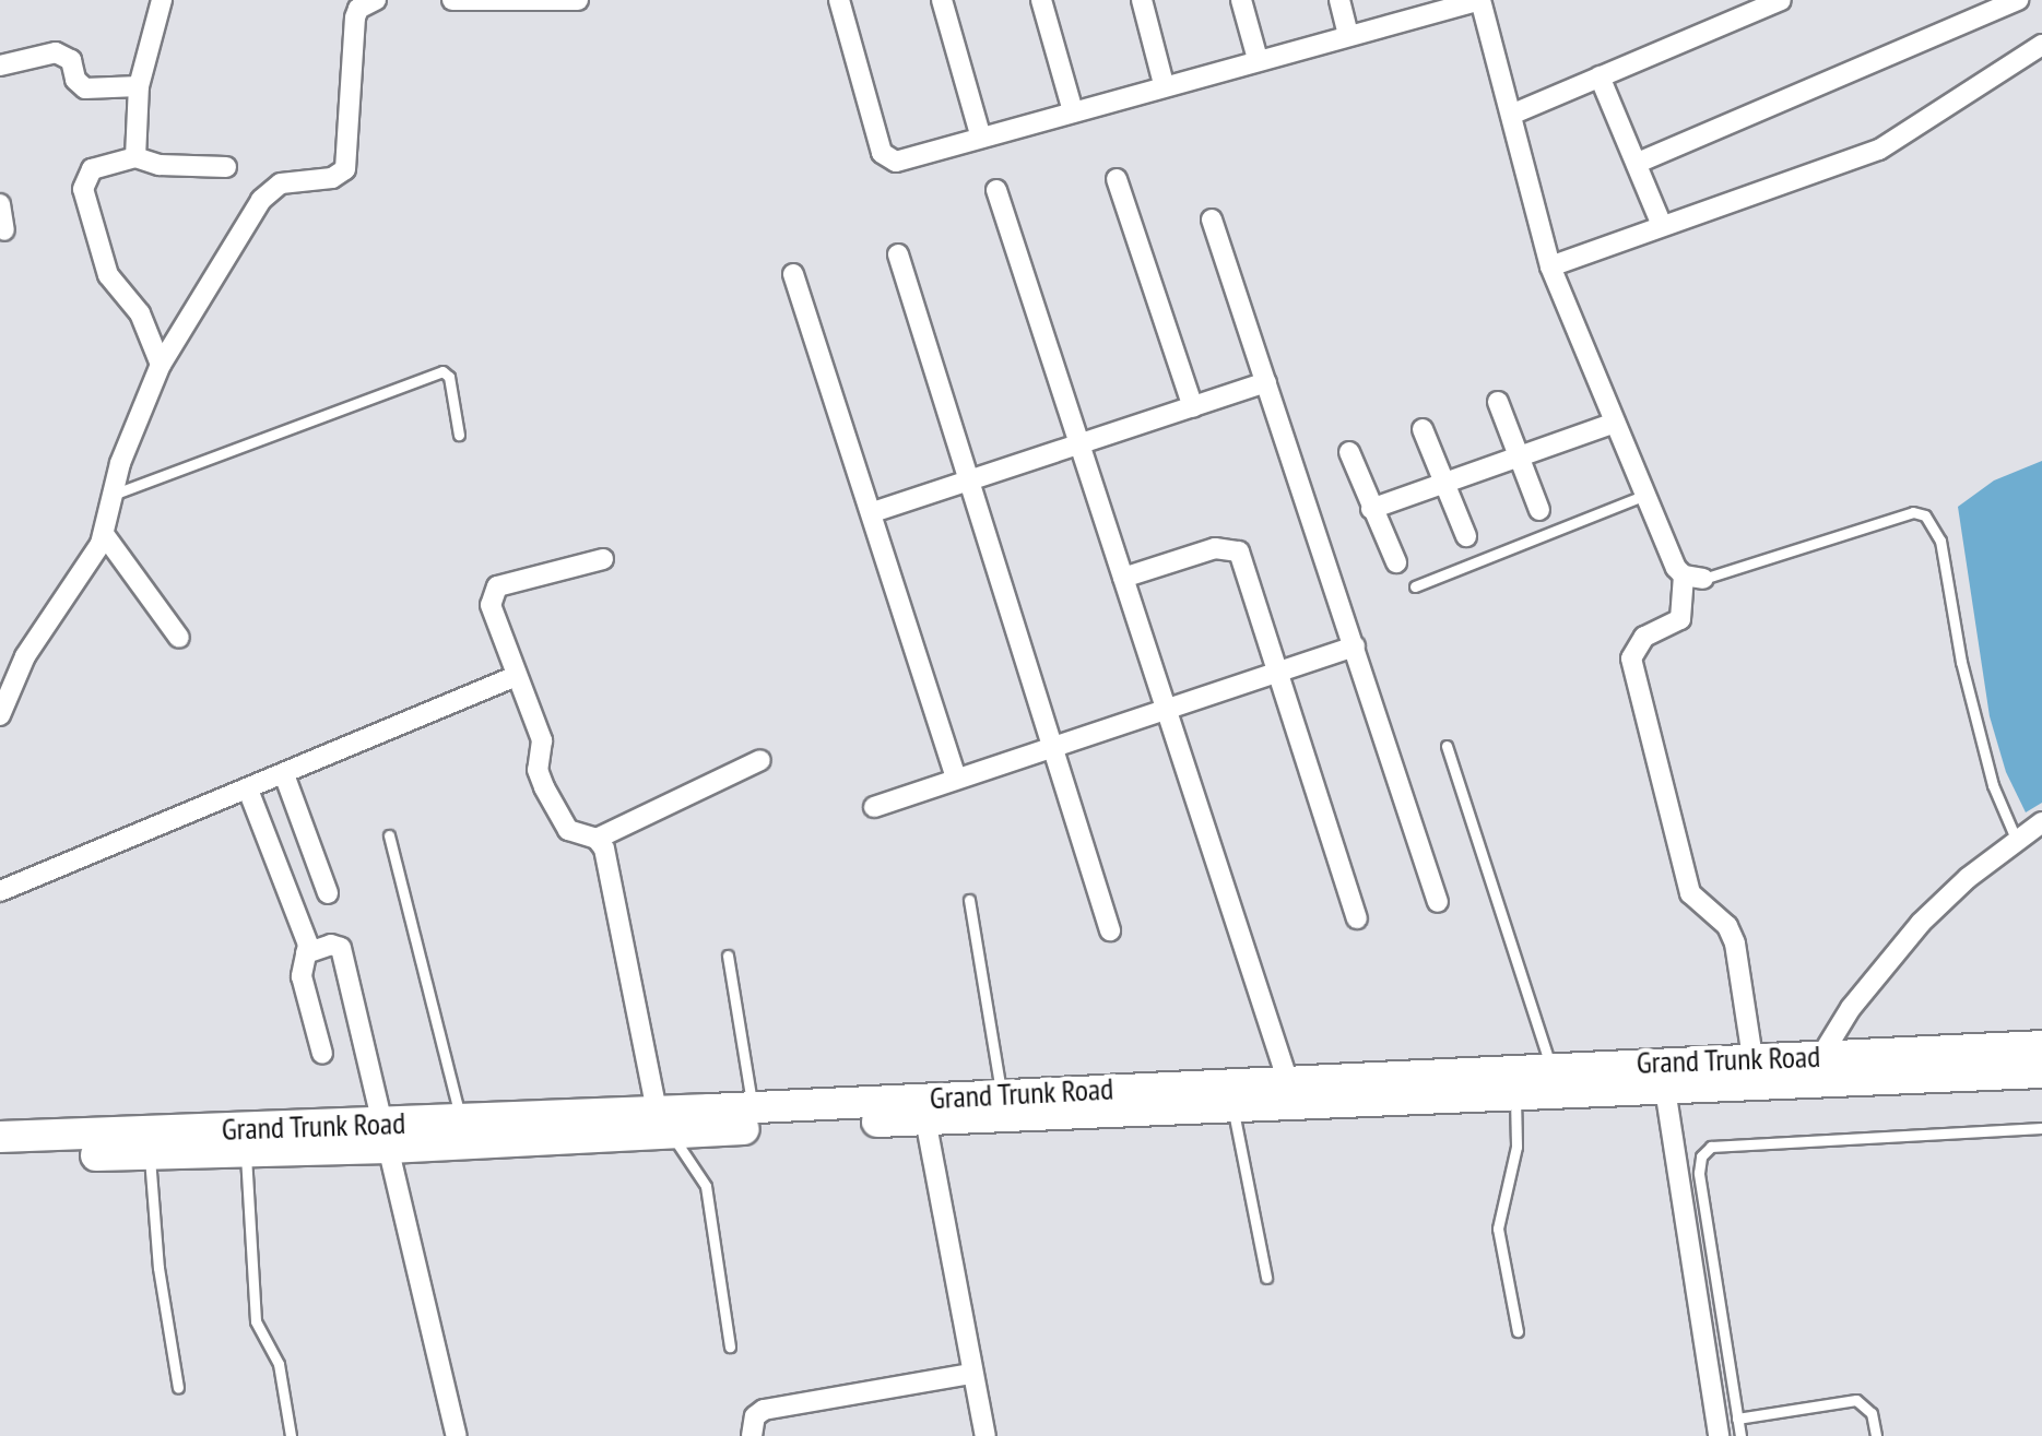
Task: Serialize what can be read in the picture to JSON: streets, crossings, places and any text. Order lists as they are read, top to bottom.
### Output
{
  "streets": {
    "highway": ["Grand Trunk Road"]
  }
}
